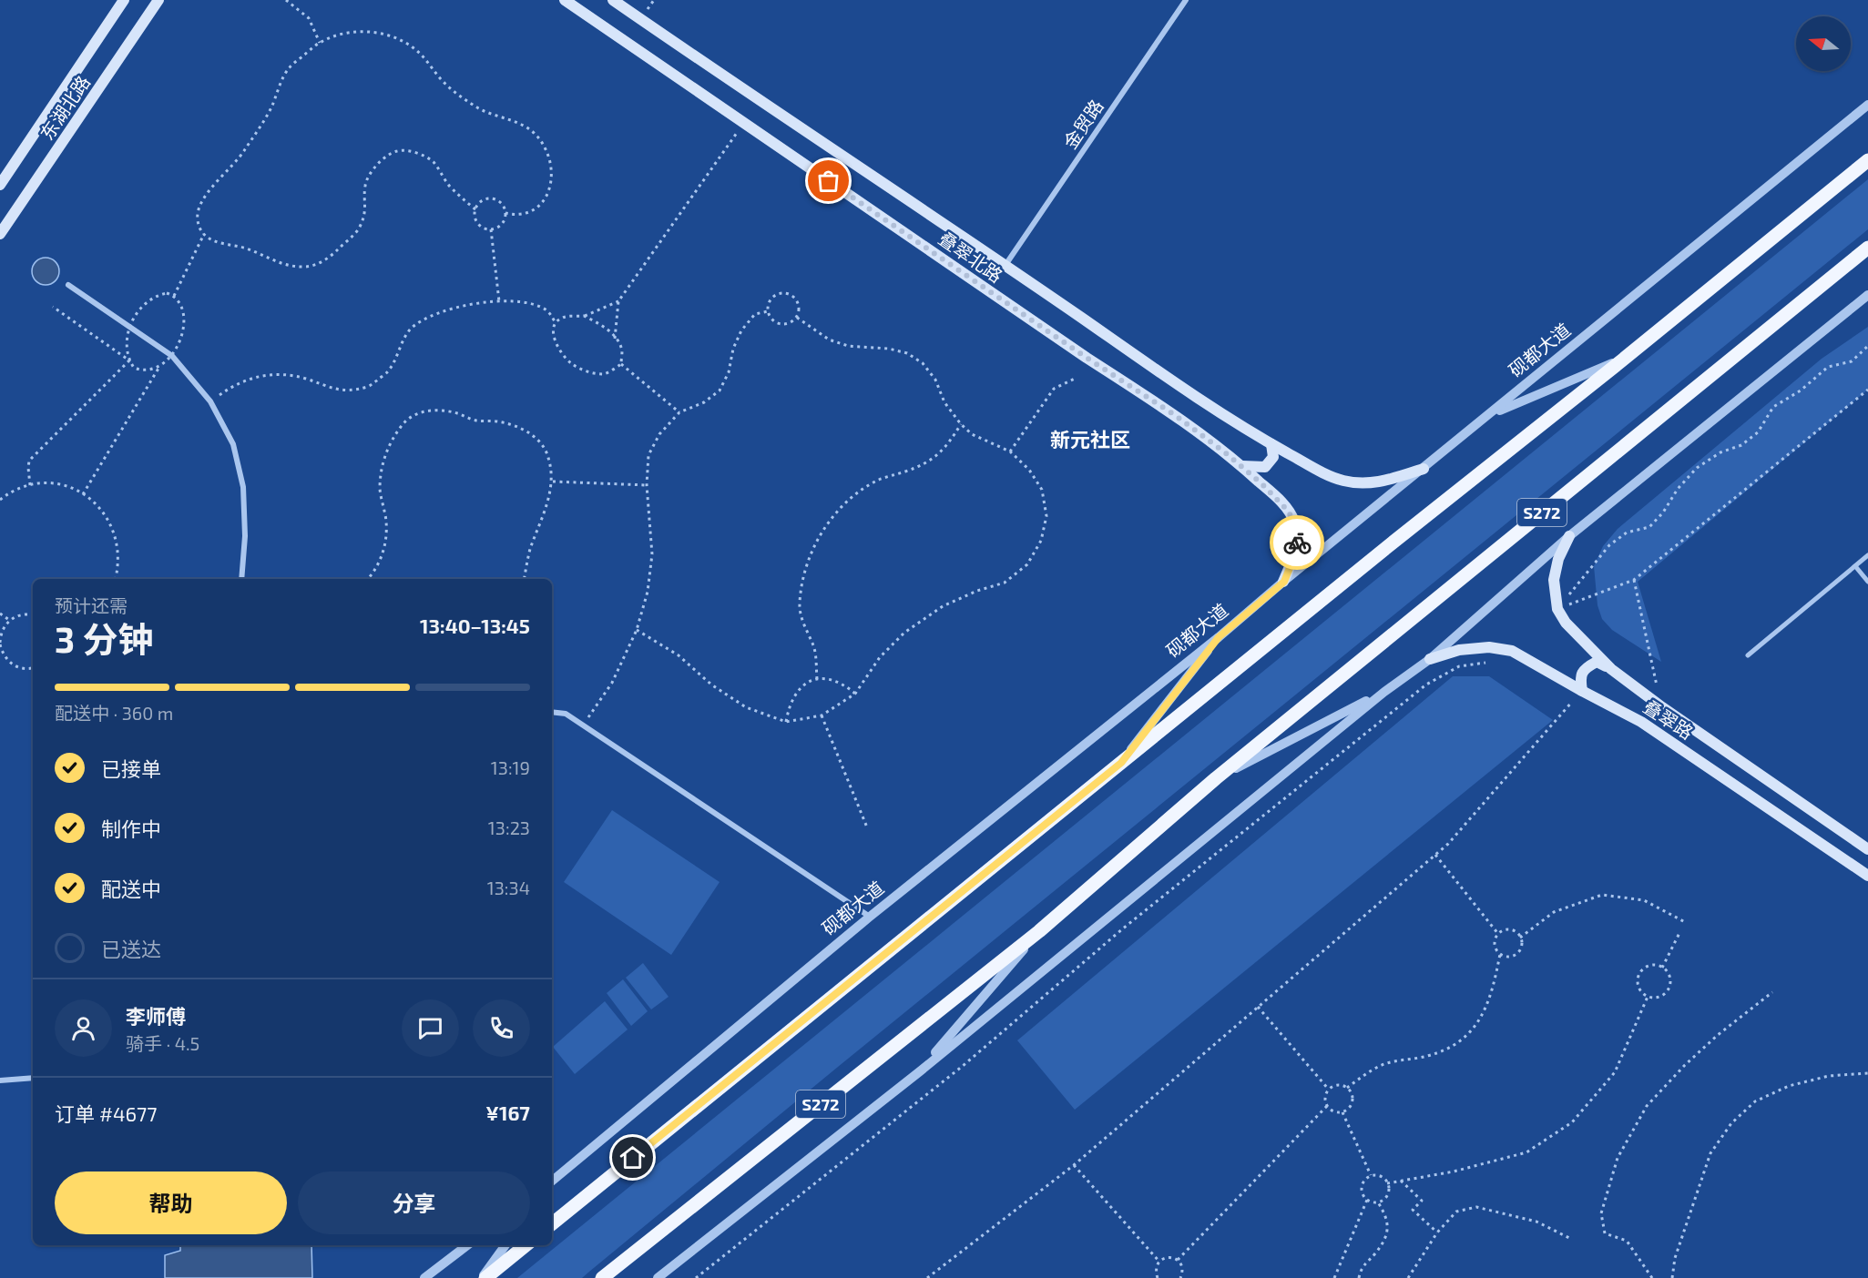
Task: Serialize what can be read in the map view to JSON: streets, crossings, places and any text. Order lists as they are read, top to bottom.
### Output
{
  "streets": {
    "main road": [
      "东湖北路",
      "叠翠北路",
      "S272",
      "叠翠路"
    ],
    "street": ["金贸路", "砚都大道"]
  },
  "crossings": [
    ["金贸路", "叠翠北路"],
    ["叠翠北路", "砚都大道"]
  ],
  "districts": ["新元社区"],
  "north": "left",
  "page": {
    "heading": ["3 分钟", "预计还需", "13:40–13:45"],
    "panel": [
      "李师傅",
      "骑手 · 4.5",
      "订单 #4677",
      "¥167"
    ],
    "bar": "配送中 · 360 m",
    "list": [
      ["已接单", "13:19"],
      ["制作中", "13:23"],
      ["配送中", "13:34"],
      "已送达"
    ],
    "buttons": ["帮助", "分享"]
  }
}
